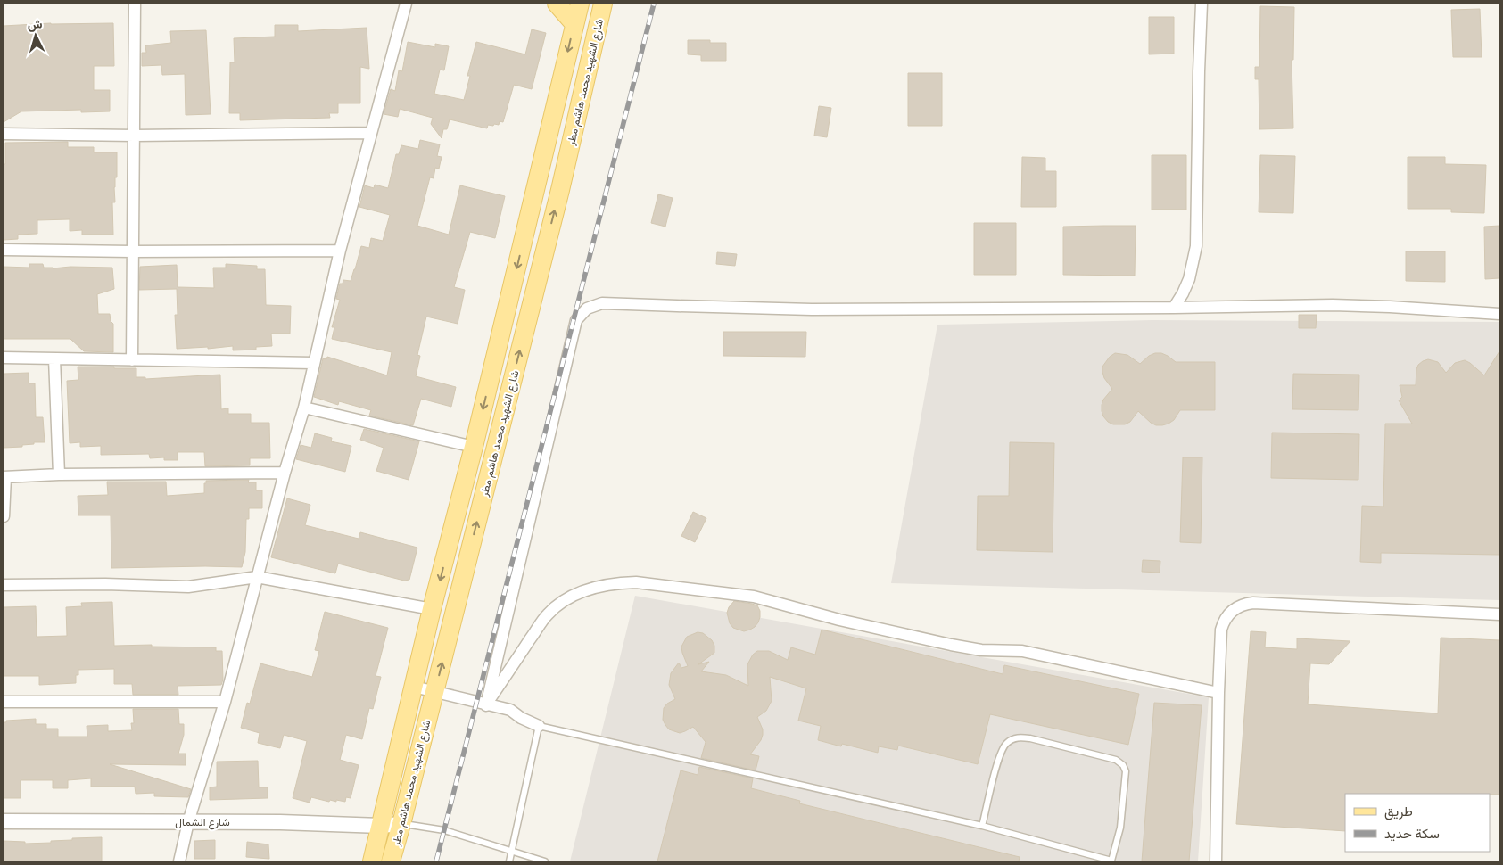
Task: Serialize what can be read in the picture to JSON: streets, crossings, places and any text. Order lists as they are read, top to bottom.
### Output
{
  "streets": {
    "main road": ["شارع الشهيد محمد هاشم مطر"],
    "street": ["شارع الشمال"]
  },
  "crossings": [
    ["شارع الشهيد محمد هاشم مطر", "شارع الشمال"]
  ],
  "legend": ["طريق", "سكة حديد"],
  "north": "top"
}
